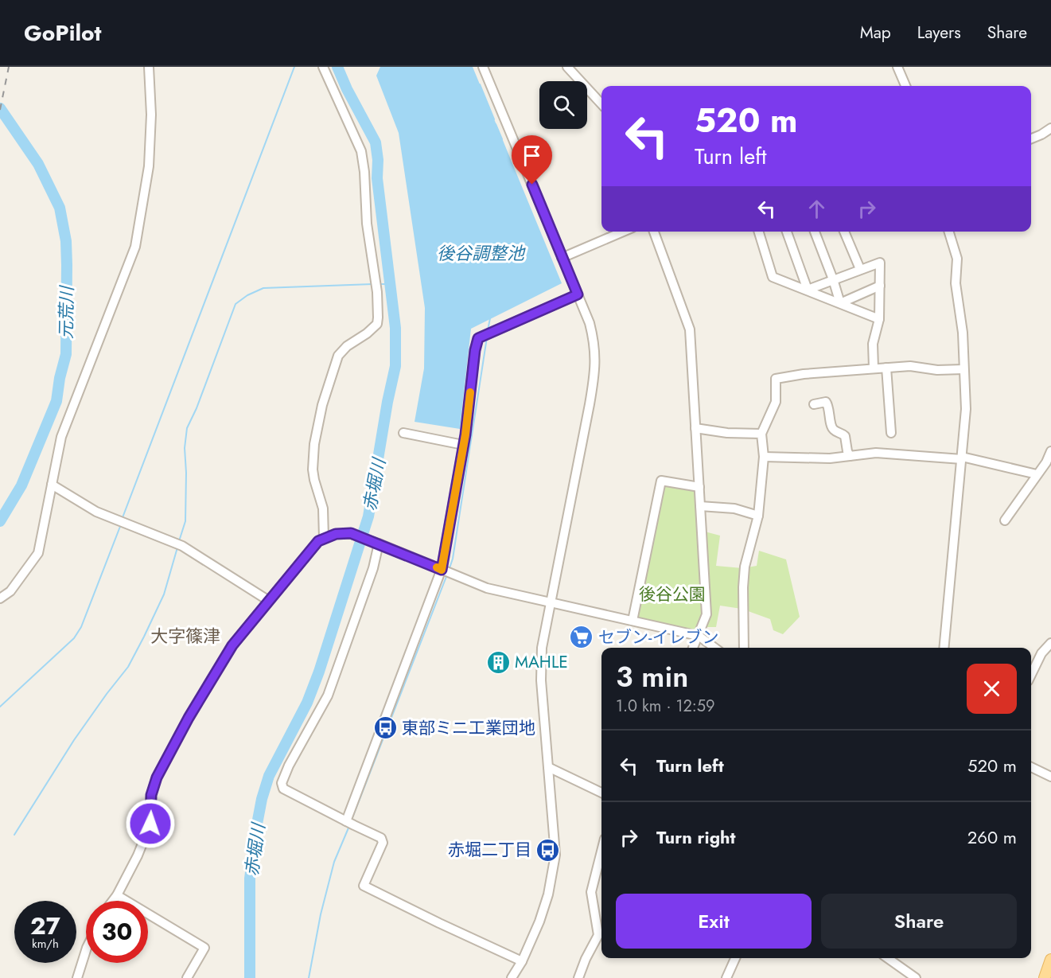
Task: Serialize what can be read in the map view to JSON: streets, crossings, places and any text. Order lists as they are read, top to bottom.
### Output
{
  "districts": ["大字篠津"],
  "water": ["後谷調整池", "元荒川", "赤堀川"],
  "parks": ["後谷公園"],
  "places": {
    "supermarket": ["セブン-イレブン"],
    "building": ["MAHLE"],
    "bus stop": ["東部ミニ工業団地", "赤堀二丁目"]
  },
  "page": {
    "header": "GoPilot",
    "nav": ["Map", "Layers", "Share"],
    "turn": ["520 m", "Turn left"],
    "heading": ["3 min", "1.0 km · 12:59"],
    "list": [
      {
        "name": "Turn left",
        "value": "520 m"
      },
      {
        "name": "Turn right",
        "value": "260 m"
      }
    ],
    "buttons": ["Exit", "Share"],
    "speed": "27 km/h",
    "limit": "30"
  }
}
